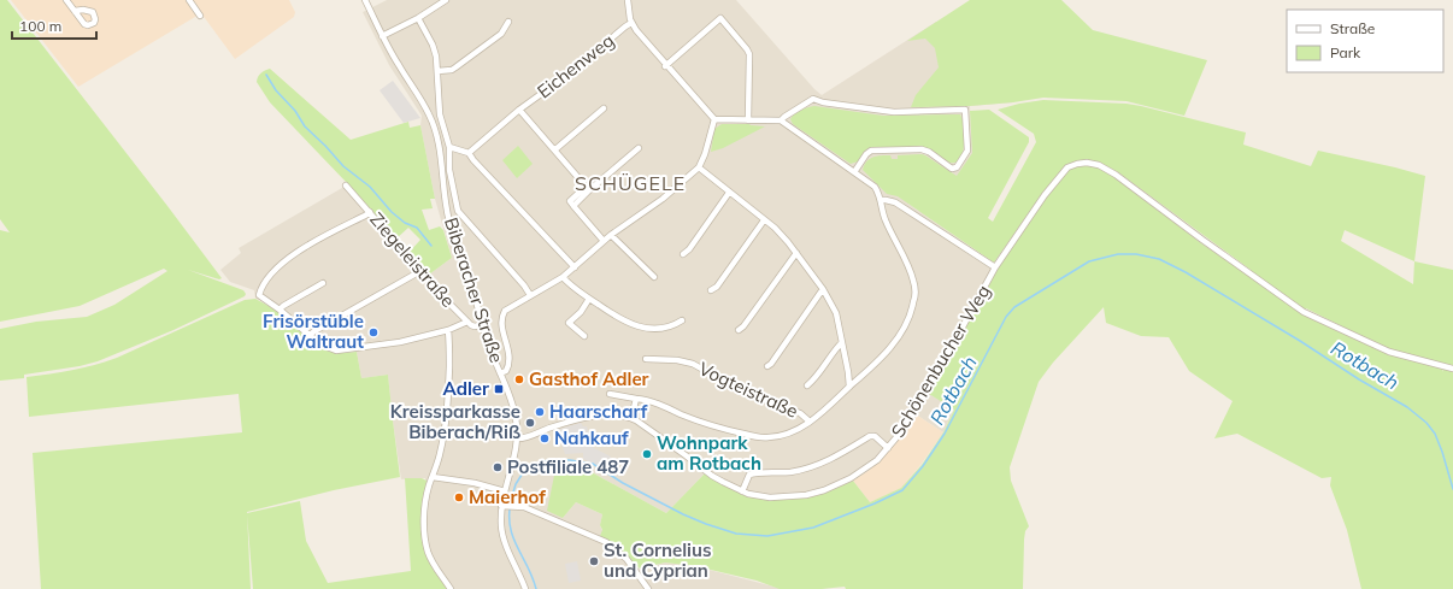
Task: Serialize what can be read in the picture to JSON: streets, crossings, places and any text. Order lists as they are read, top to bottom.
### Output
{
  "streets": {
    "street": [
      "Eichenweg",
      "Ziegeleistraße",
      "Biberacher Straße",
      "Schönenbucher Weg",
      "Vogteistraße"
    ]
  },
  "crossings": [
    ["Ziegeleistraße", "Biberacher Straße"],
    ["Biberacher Straße", "Schönenbucher Weg"]
  ],
  "districts": ["SCHÜGELE"],
  "water": ["Rotbach"],
  "places": {
    "other": [
      "Frisörstüble Waltraut",
      "Gasthof Adler",
      "Haarscharf",
      "Kreissparkasse Biberach/Riß",
      "Nahkauf",
      "Wohnpark am Rotbach",
      "Postfiliale 487",
      "Maierhof",
      "St. Cornelius und Cyprian"
    ],
    "transit": ["Adler"]
  },
  "legend": ["Straße", "Park"],
  "scale_bar": "100 m"
}
